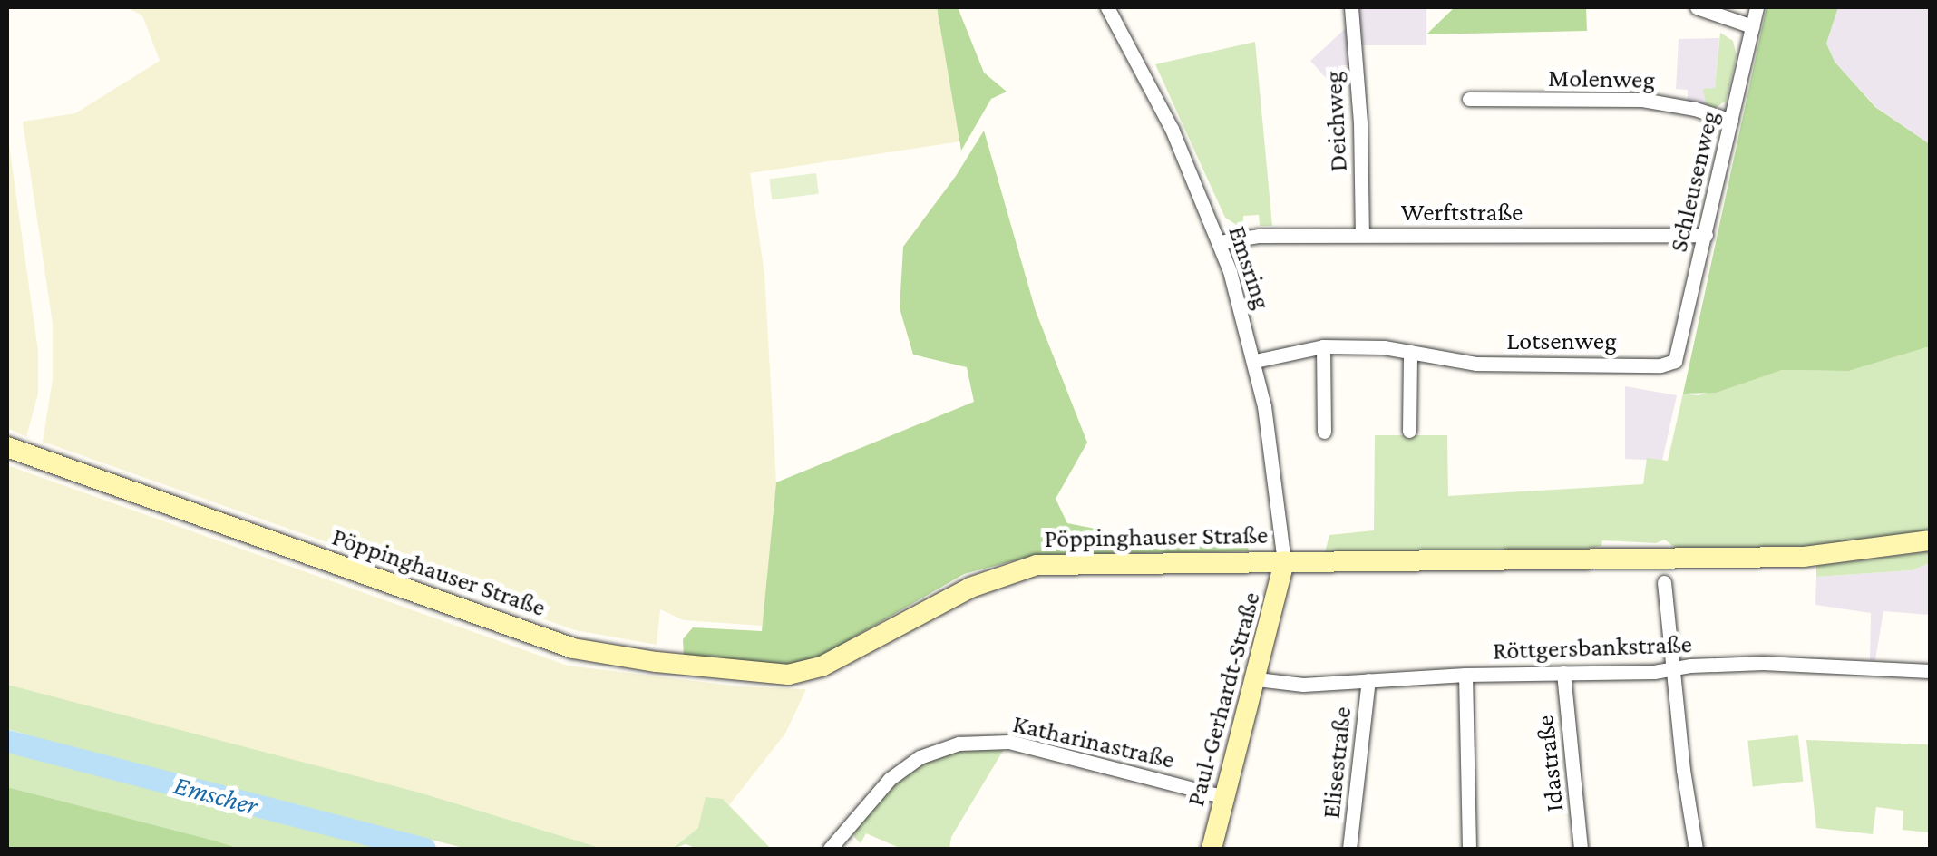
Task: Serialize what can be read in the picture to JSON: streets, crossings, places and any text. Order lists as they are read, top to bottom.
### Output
{
  "streets": {
    "main road": ["Pöppinghauser Straße", "Paul-Gerhardt-Straße"],
    "street": [
      "Molenweg",
      "Deichweg",
      "Schleusenweg",
      "Werftstraße",
      "Emsring",
      "Lotsenweg",
      "Röttgersbankstraße",
      "Katharinastraße",
      "Elisestraße",
      "Idastraße"
    ]
  },
  "crossings": [
    ["Molenweg", "Schleusenweg"],
    ["Deichweg", "Werftstraße"],
    ["Schleusenweg", "Werftstraße"],
    ["Schleusenweg", "Lotsenweg"],
    ["Werftstraße", "Emsring"],
    ["Emsring", "Lotsenweg"],
    ["Emsring", "Pöppinghauser Straße"],
    ["Emsring", "Paul-Gerhardt-Straße"],
    ["Pöppinghauser Straße", "Paul-Gerhardt-Straße"],
    ["Röttgersbankstraße", "Paul-Gerhardt-Straße"],
    ["Röttgersbankstraße", "Elisestraße"],
    ["Röttgersbankstraße", "Idastraße"],
    ["Paul-Gerhardt-Straße", "Katharinastraße"]
  ],
  "water": ["Emscher"]
}
